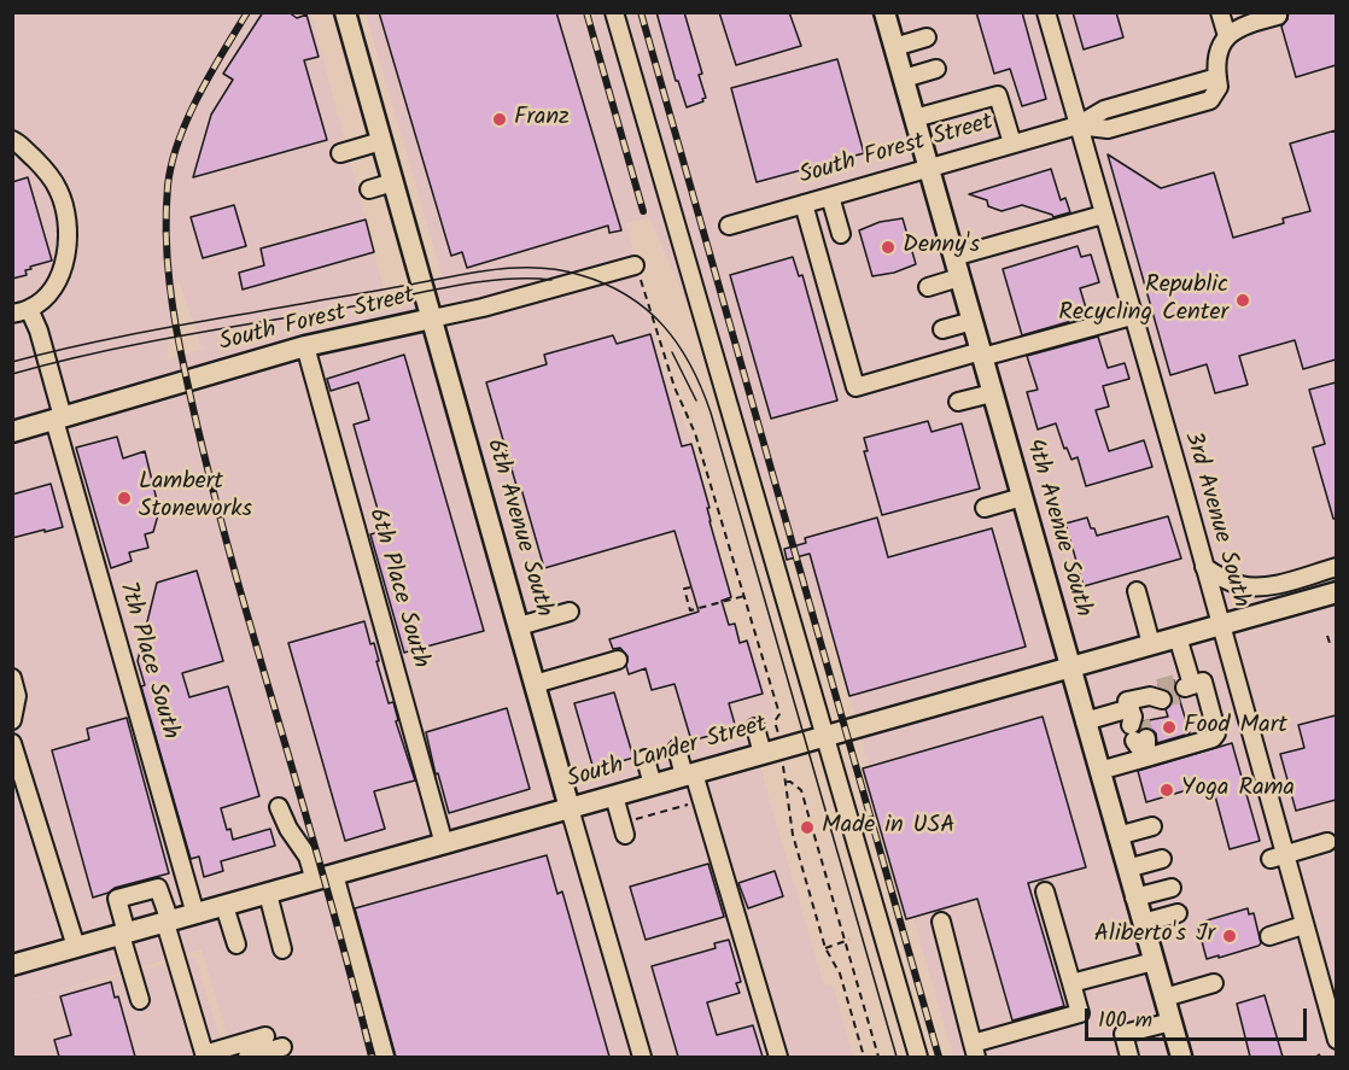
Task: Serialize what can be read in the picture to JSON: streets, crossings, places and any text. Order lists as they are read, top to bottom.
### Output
{
  "streets": {
    "main road": [
      "South Forest Street",
      "6th Avenue South",
      "4th Avenue South",
      "South Lander Street"
    ],
    "street": ["3rd Avenue South", "6th Place South", "7th Place South"]
  },
  "crossings": [
    ["South Forest Street", "3rd Avenue South"],
    ["South Forest Street", "6th Avenue South"],
    ["South Forest Street", "4th Avenue South"],
    ["South Forest Street", "6th Place South"],
    ["South Forest Street", "7th Place South"],
    ["3rd Avenue South", "South Lander Street"],
    ["6th Avenue South", "South Lander Street"],
    ["4th Avenue South", "South Lander Street"],
    ["6th Place South", "South Lander Street"],
    ["7th Place South", "South Lander Street"]
  ],
  "places": [
    "Franz",
    "Denny's",
    "Republic Recycling Center",
    "Lambert Stoneworks",
    "Food Mart",
    "Yoga Rama",
    "Made in USA",
    "Aliberto's Jr"
  ],
  "scale_bar": "100 m"
}
